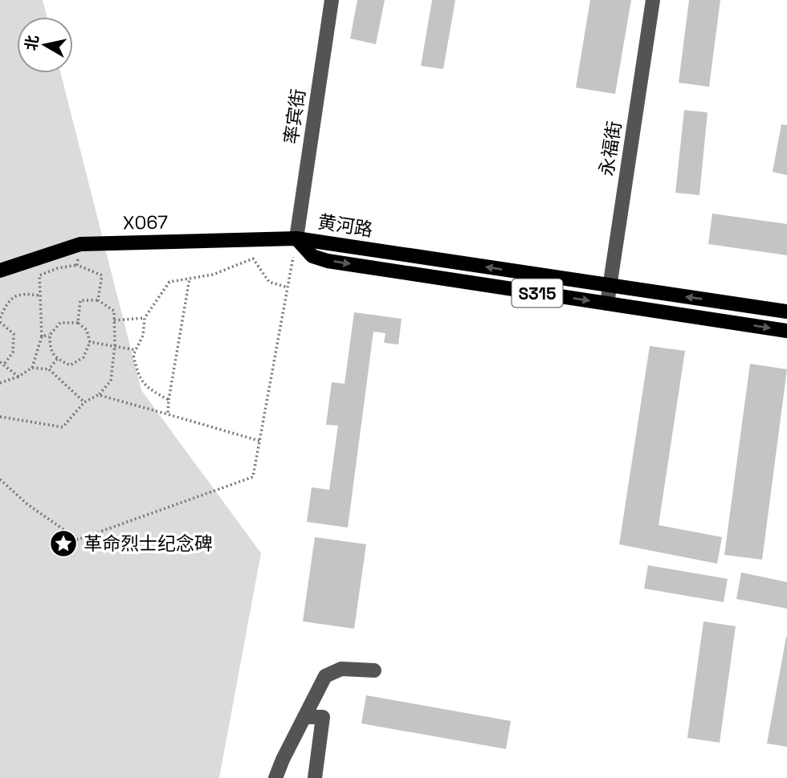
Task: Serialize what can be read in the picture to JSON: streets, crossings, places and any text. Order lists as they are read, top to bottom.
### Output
{
  "streets": {
    "main road": ["X067", "黄河路", "S315"],
    "street": ["率宾街", "永福街"]
  },
  "crossings": [
    ["率宾街", "X067"],
    ["率宾街", "黄河路"],
    ["永福街", "黄河路"],
    ["X067", "黄河路"]
  ],
  "places": {
    "place": ["革命烈士纪念碑"]
  },
  "north": "left"
}
